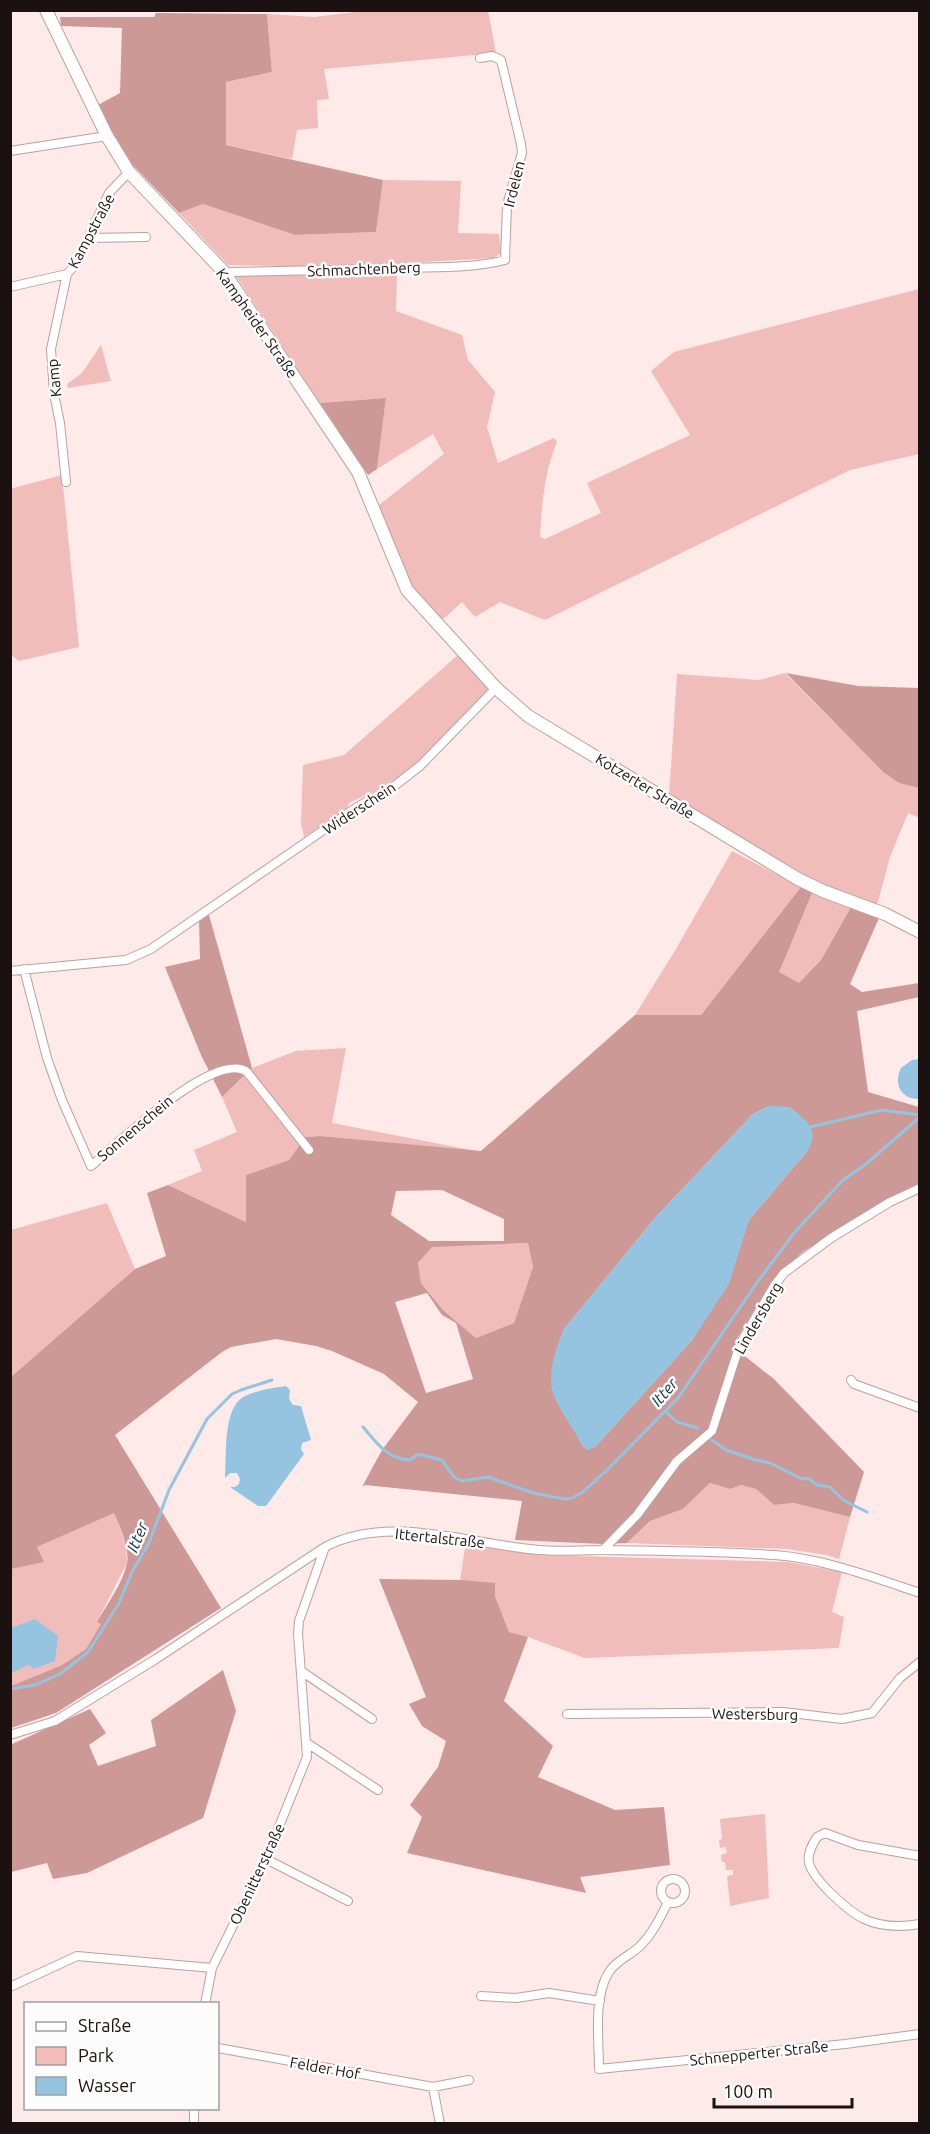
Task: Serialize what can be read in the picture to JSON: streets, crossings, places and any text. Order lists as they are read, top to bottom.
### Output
{
  "streets": {
    "street": [
      "Irdelen",
      "Kampstraße",
      "Schmachtenberg",
      "Kampheider Straße",
      "Kamp",
      "Kotzerter Straße",
      "Widerschein",
      "Sonnenschein",
      "Lindersberg",
      "Ittertalstraße",
      "Westersburg",
      "Obenitterstraße",
      "Schnepperter Straße",
      "Felder Hof"
    ]
  },
  "crossings": [
    ["Irdelen", "Schmachtenberg"],
    ["Kampstraße", "Kampheider Straße"],
    ["Kampstraße", "Kamp"],
    ["Schmachtenberg", "Kampheider Straße"],
    ["Kampheider Straße", "Kotzerter Straße"],
    ["Kotzerter Straße", "Widerschein"],
    ["Widerschein", "Sonnenschein"],
    ["Lindersberg", "Ittertalstraße"],
    ["Ittertalstraße", "Obenitterstraße"]
  ],
  "water": ["Itter"],
  "legend": ["Straße", "Park", "Wasser"],
  "scale_bar": "100 m"
}
